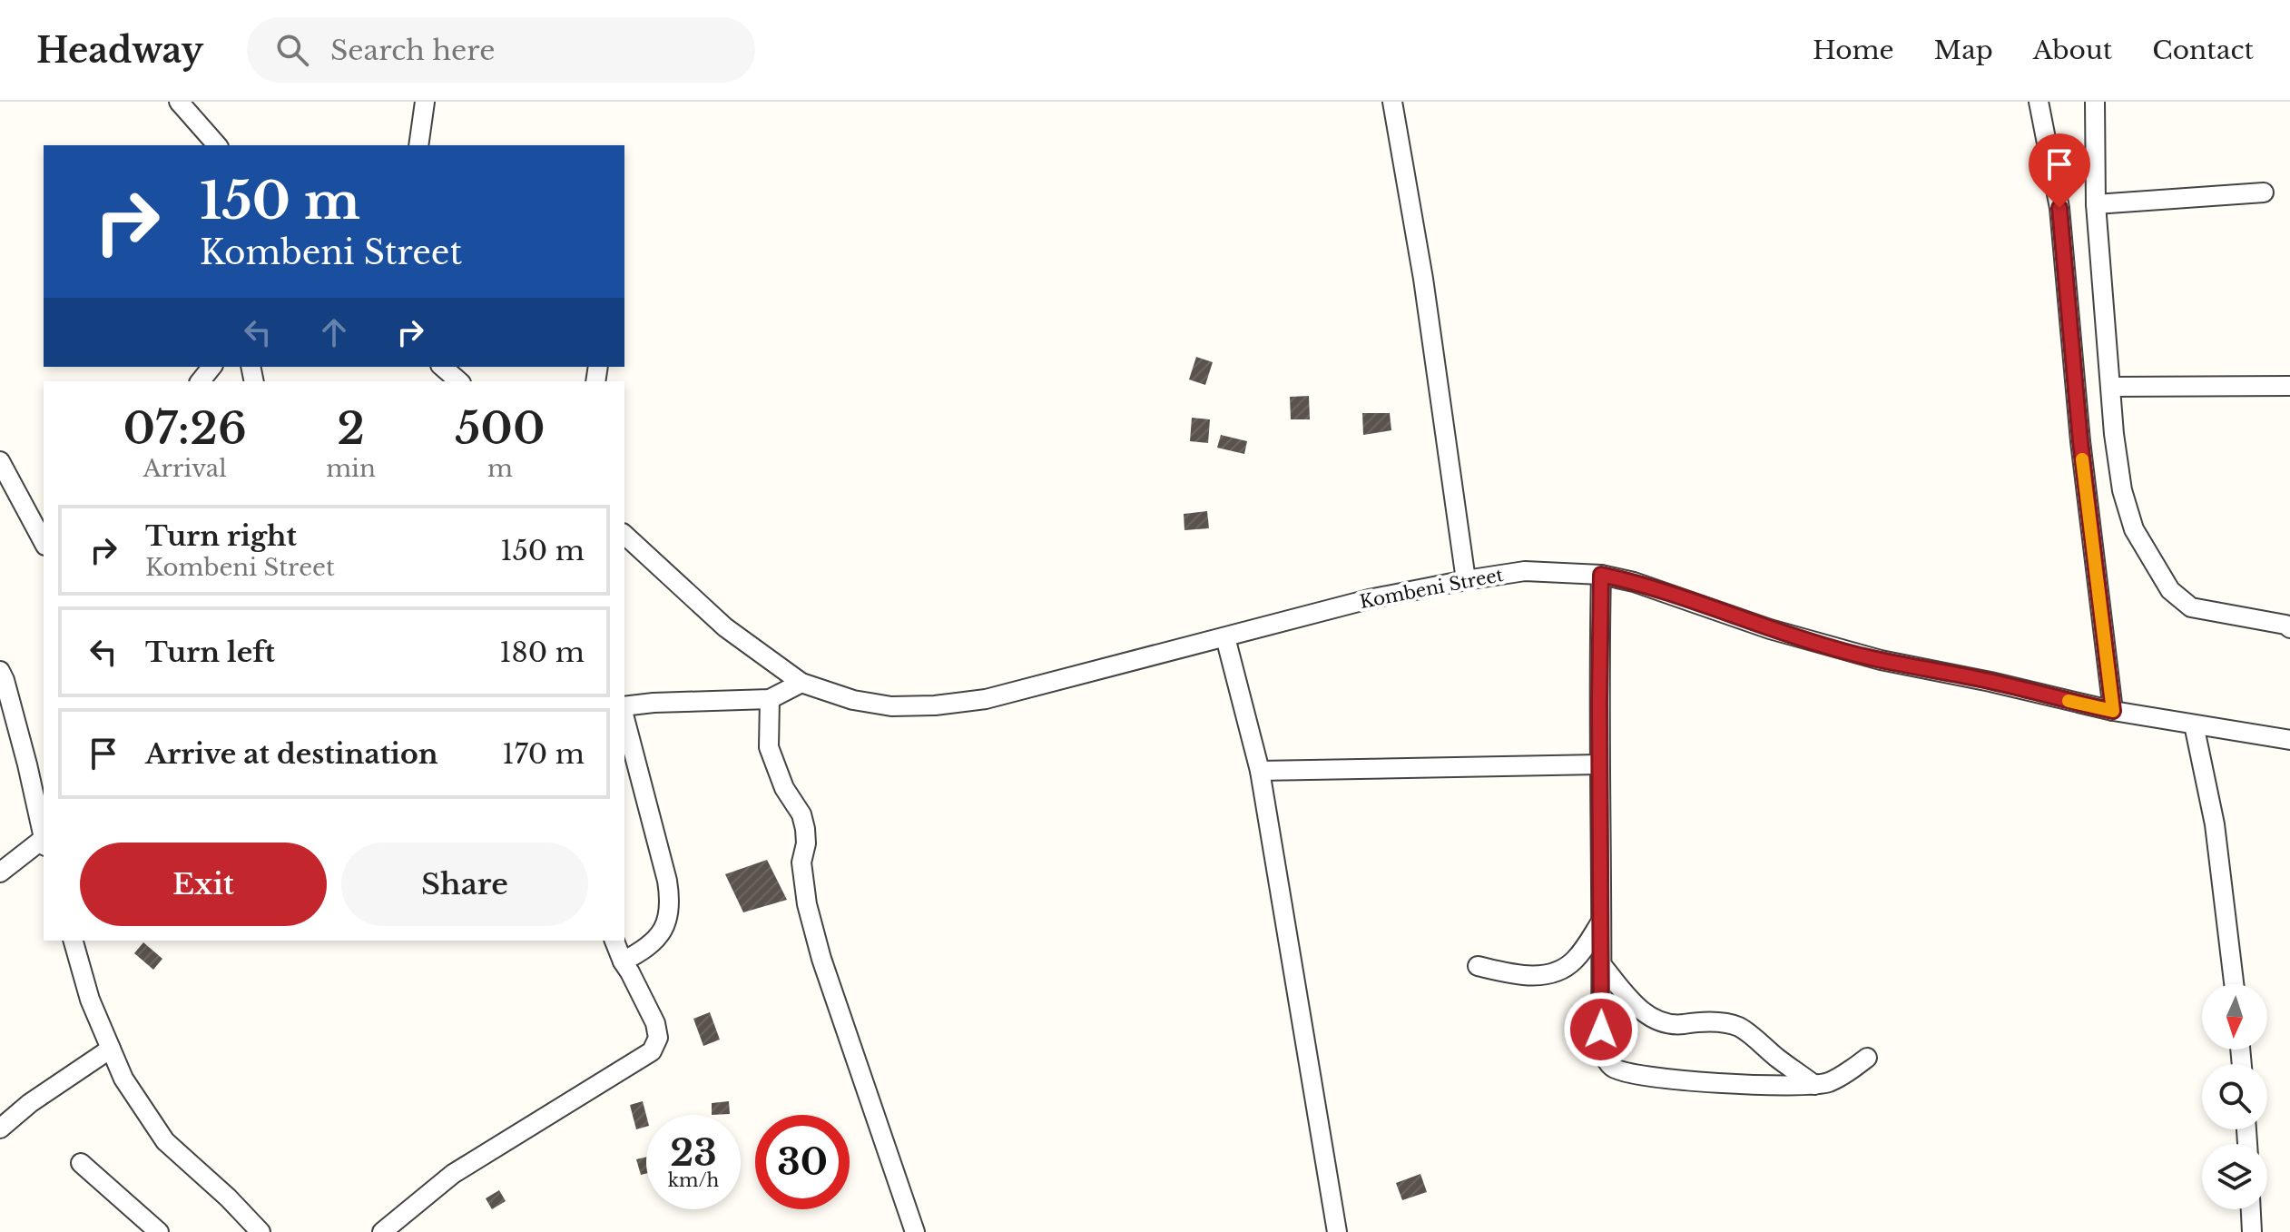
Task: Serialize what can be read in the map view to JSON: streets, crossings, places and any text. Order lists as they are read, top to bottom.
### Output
{
  "streets": {
    "street": ["Kombeni Street"]
  },
  "north": "bottom",
  "page": {
    "header": "Headway",
    "search": "Search here",
    "nav": [
      "Home",
      "Map",
      "About",
      "Contact"
    ],
    "turn": ["150 m", "Kombeni Street"],
    "eta": [
      "07:26",
      "Arrival",
      "2",
      "min",
      "500",
      "m"
    ],
    "list": [
      {
        "name": "Turn right",
        "note": "Kombeni Street",
        "value": "150 m"
      },
      {
        "name": "Turn left",
        "value": "180 m"
      },
      {
        "name": "Arrive at destination",
        "value": "170 m"
      }
    ],
    "buttons": ["Exit", "Share"],
    "speed": "23 km/h",
    "limit": "30"
  }
}
